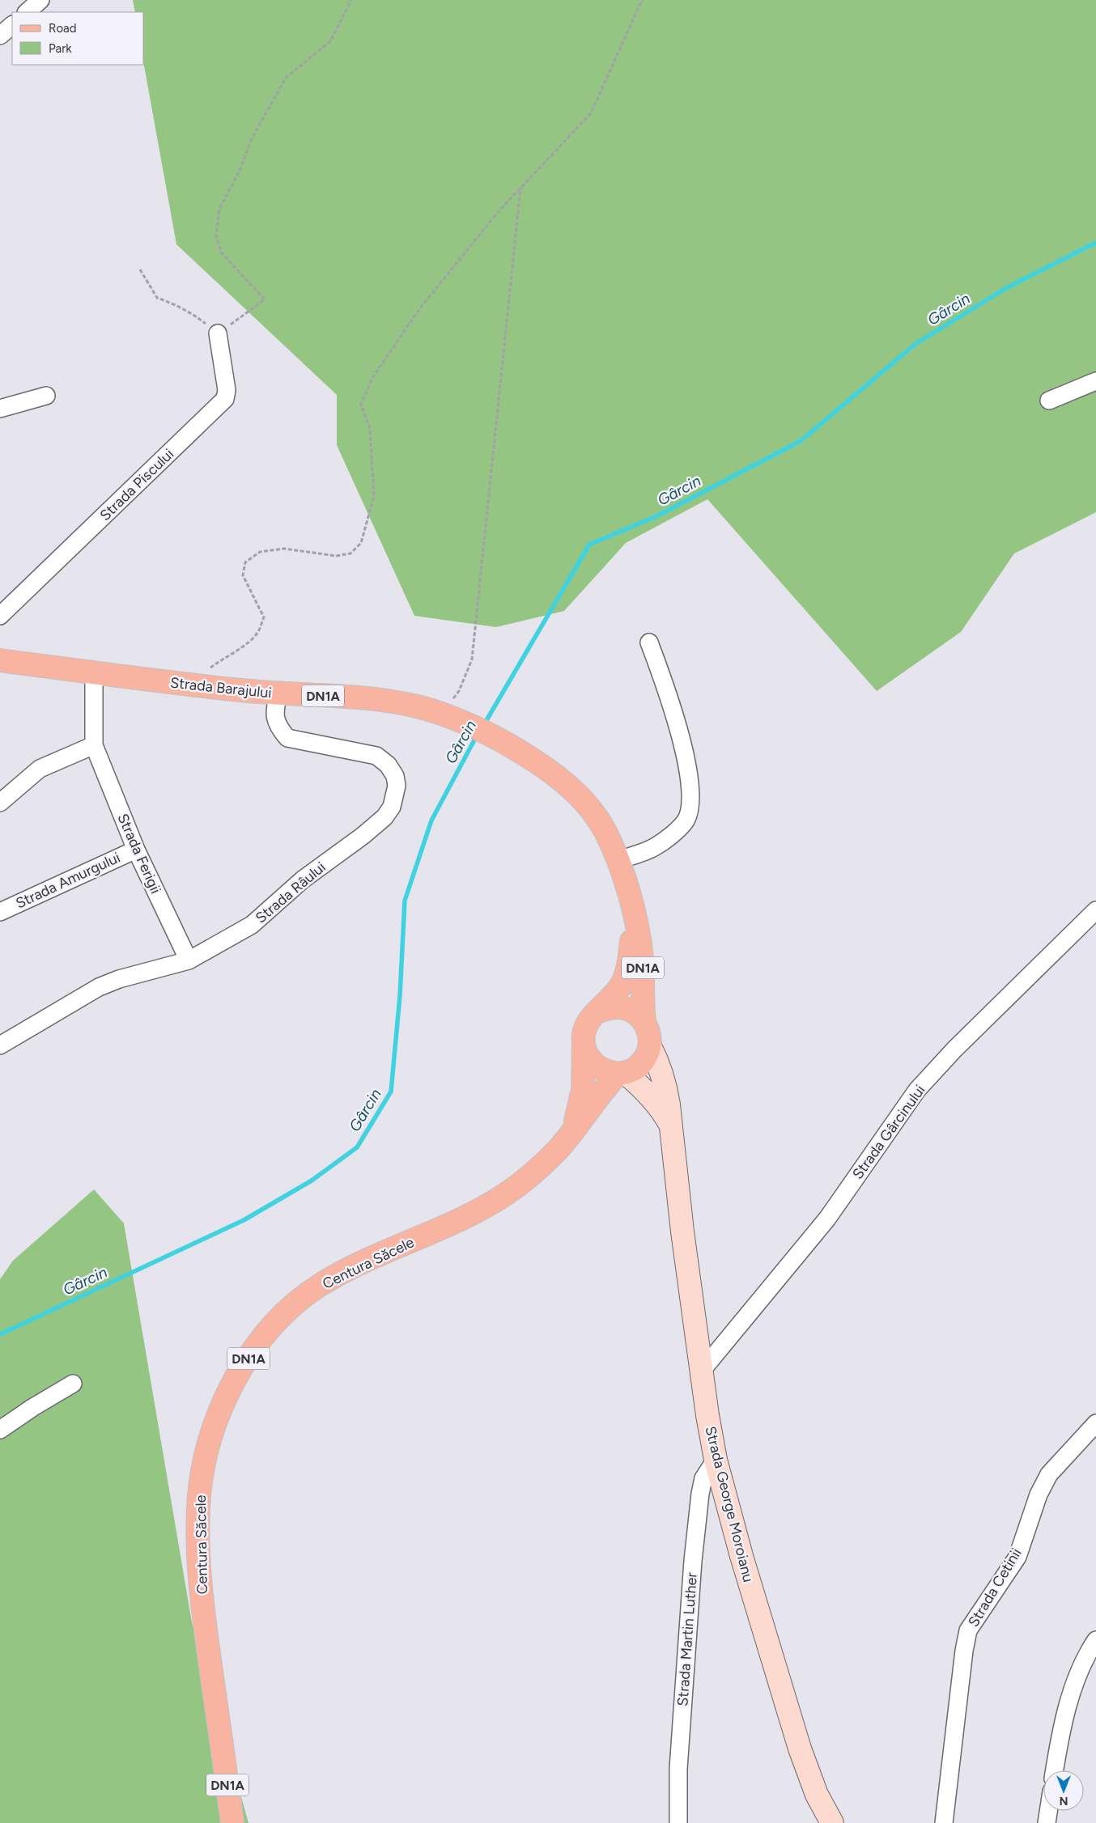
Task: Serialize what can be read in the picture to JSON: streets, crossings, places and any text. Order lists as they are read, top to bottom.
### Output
{
  "streets": {
    "main road": [
      "Strada Barajului",
      "DN1A",
      "Centura Săcele",
      "Strada George Moroianu"
    ],
    "street": [
      "Strada Piscului",
      "Strada Ferigii",
      "Strada Amurgului",
      "Strada Râului",
      "Strada Gârcinului",
      "Strada Cetinii",
      "Strada Martin Luther"
    ]
  },
  "crossings": [
    ["Strada Barajului", "DN1A"],
    ["Strada Barajului", "Strada Ferigii"],
    ["Strada Barajului", "Strada Râului"],
    ["DN1A", "Centura Săcele"],
    ["DN1A", "Strada George Moroianu"],
    ["Strada Ferigii", "Strada Amurgului"],
    ["Strada Ferigii", "Strada Râului"],
    ["Strada Gârcinului", "Strada George Moroianu"],
    ["Centura Săcele", "Strada George Moroianu"],
    ["Strada George Moroianu", "Strada Martin Luther"]
  ],
  "water": ["Gârcin"],
  "legend": ["Road", "Park"],
  "north": "bottom"
}
